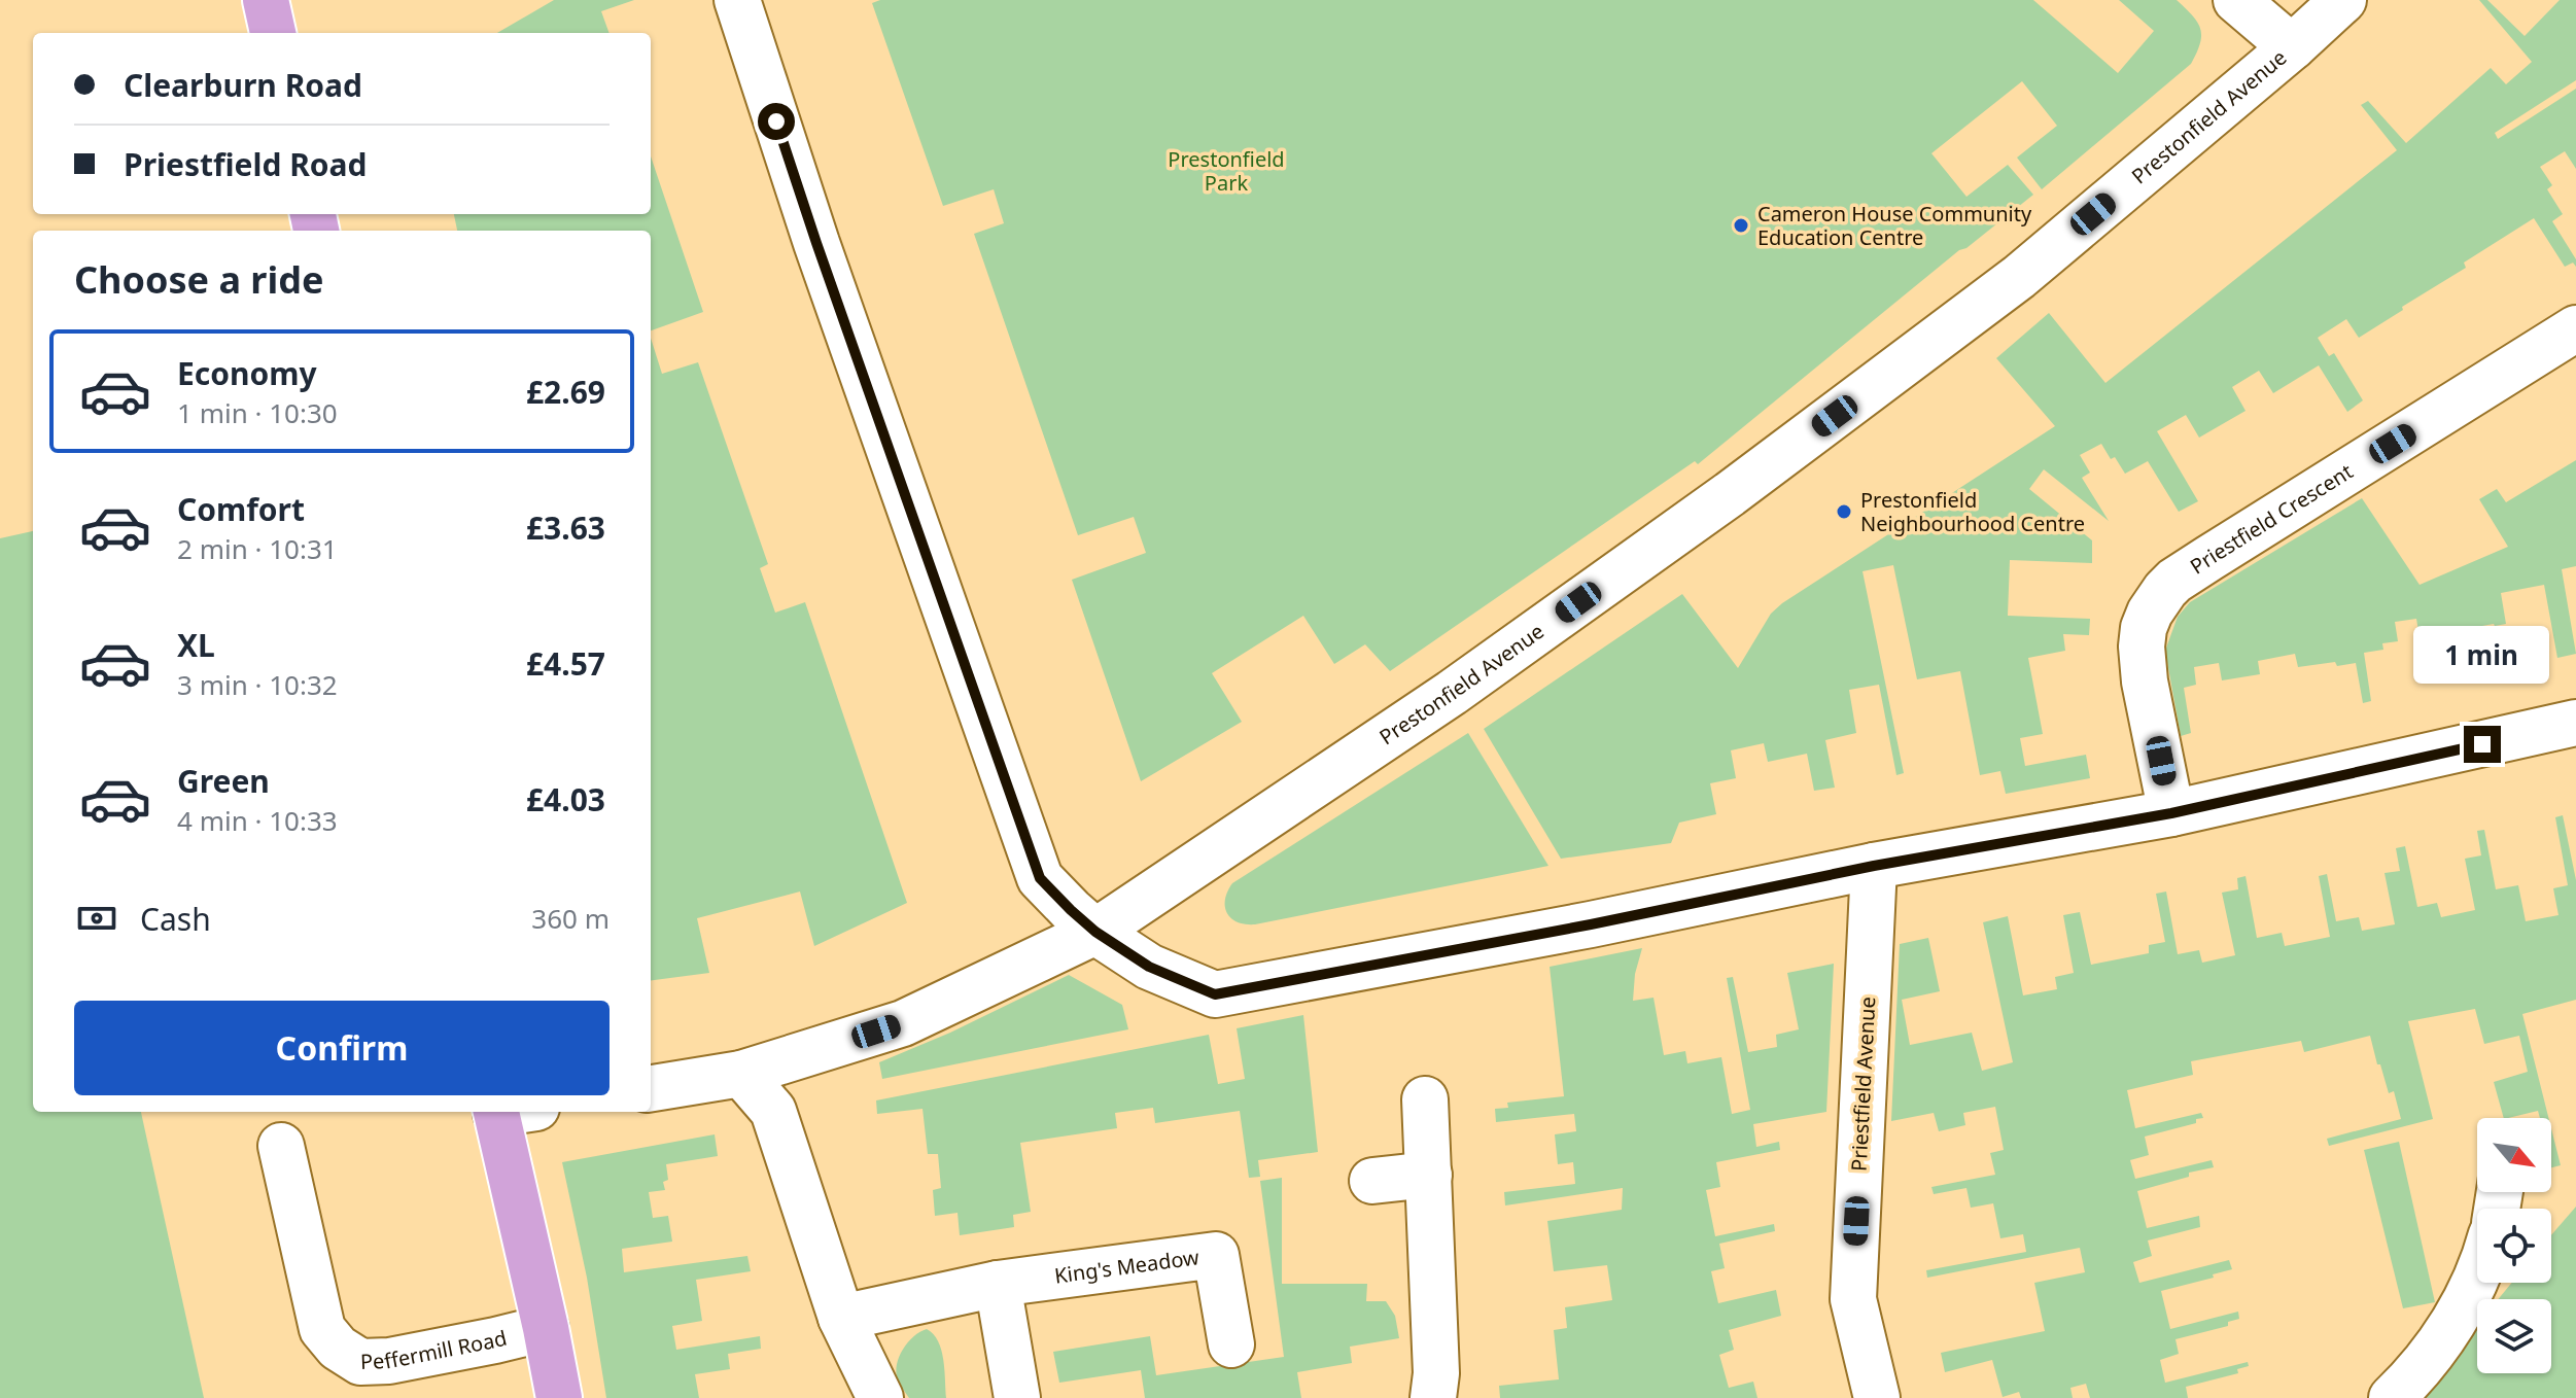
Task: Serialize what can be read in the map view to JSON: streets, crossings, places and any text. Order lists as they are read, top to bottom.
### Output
{
  "streets": {
    "street": [
      "Prestonfield Avenue",
      "Priestfield Crescent",
      "Priestfield Avenue",
      "King's Meadow",
      "Peffermill Road"
    ]
  },
  "parks": ["Prestonfield Park"],
  "places": ["Cameron House Community Education Centre", "Prestonfield Neighbourhood Centre"],
  "north": "bottom right",
  "page": {
    "banner": ["Clearburn Road", "Priestfield Road"],
    "heading": "Choose a ride",
    "list": [
      {
        "name": "Economy",
        "note": "1 min · 10:30",
        "value": "£2.69"
      },
      {
        "name": "Comfort",
        "note": "2 min · 10:31",
        "value": "£3.63"
      },
      {
        "name": "XL",
        "note": "3 min · 10:32",
        "value": "£4.57"
      },
      {
        "name": "Green",
        "note": "4 min · 10:33",
        "value": "£4.03"
      }
    ],
    "bubble": "1 min",
    "pay": ["Cash", "360 m"],
    "buttons": "Confirm"
  }
}
